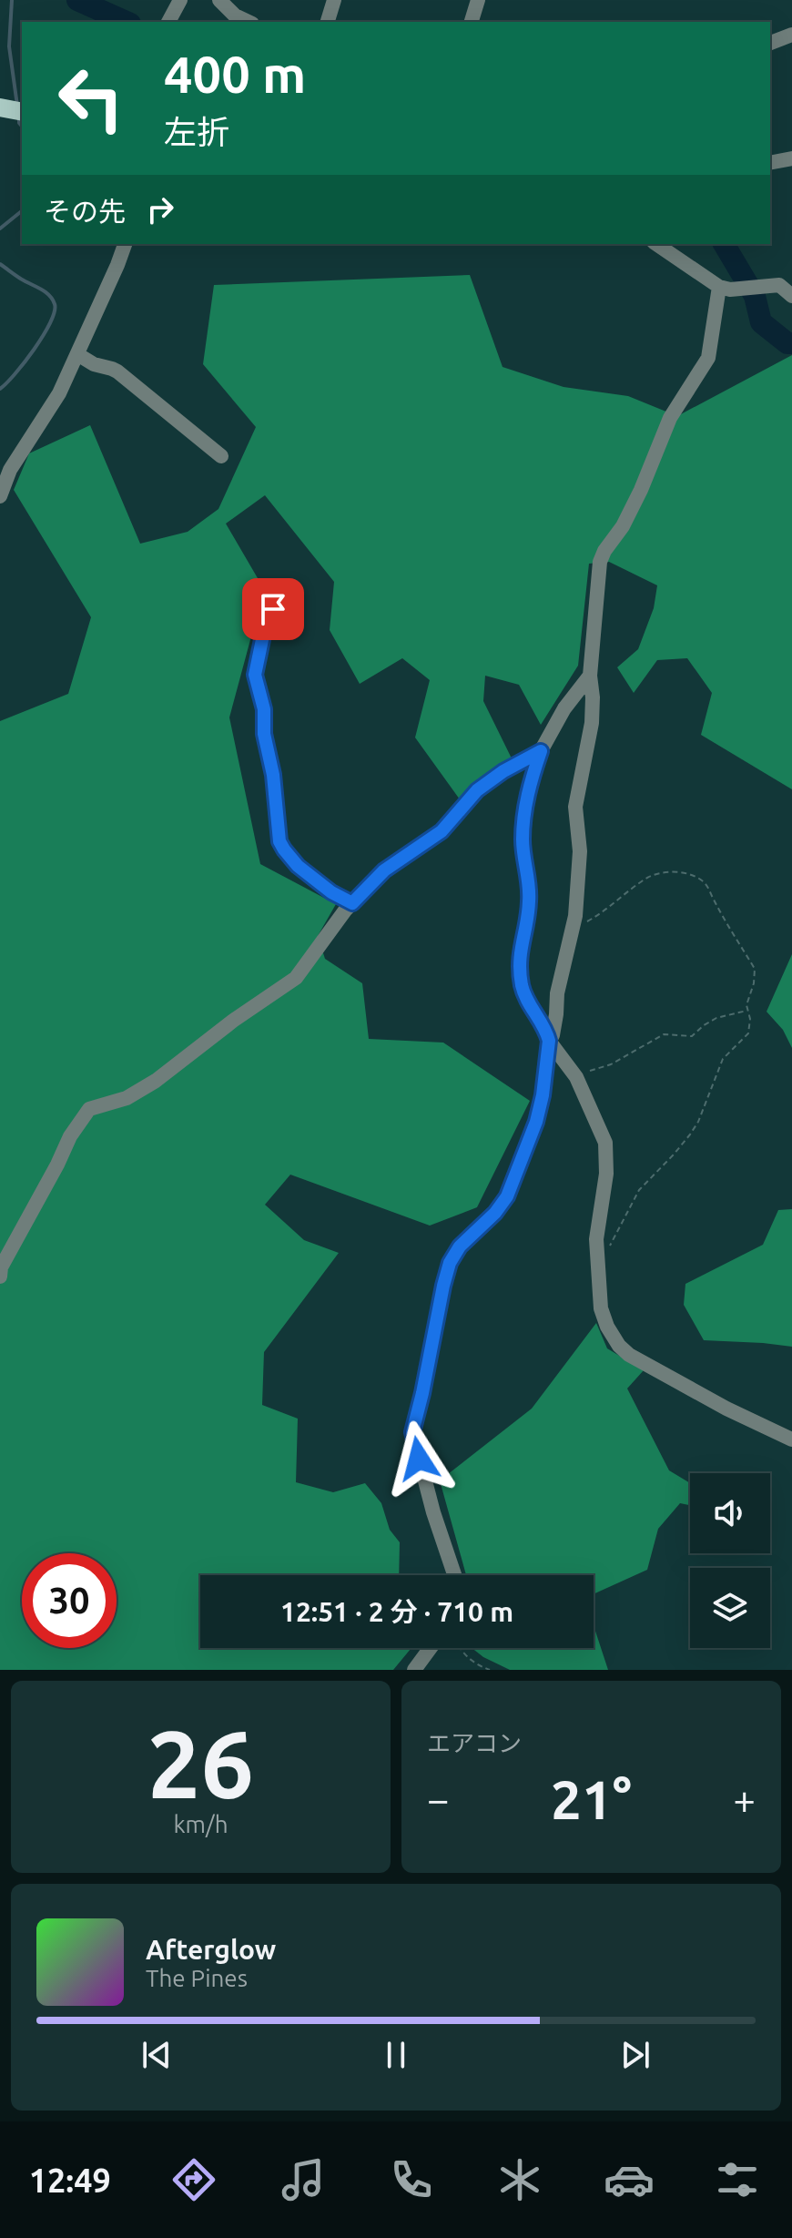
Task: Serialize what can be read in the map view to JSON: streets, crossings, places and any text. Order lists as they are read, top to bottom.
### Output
{
  "page": {
    "turn": ["400 m", "左折"],
    "then": "その先",
    "limit": "30",
    "trip": "12:51 · 2 分 · 710 m",
    "tile": [
      ["26", "km/h"],
      "エアコン"
    ],
    "heat": ["−", "21°", "+"],
    "song": ["Afterglow", "The Pines"],
    "tabs": "12:49"
  }
}
